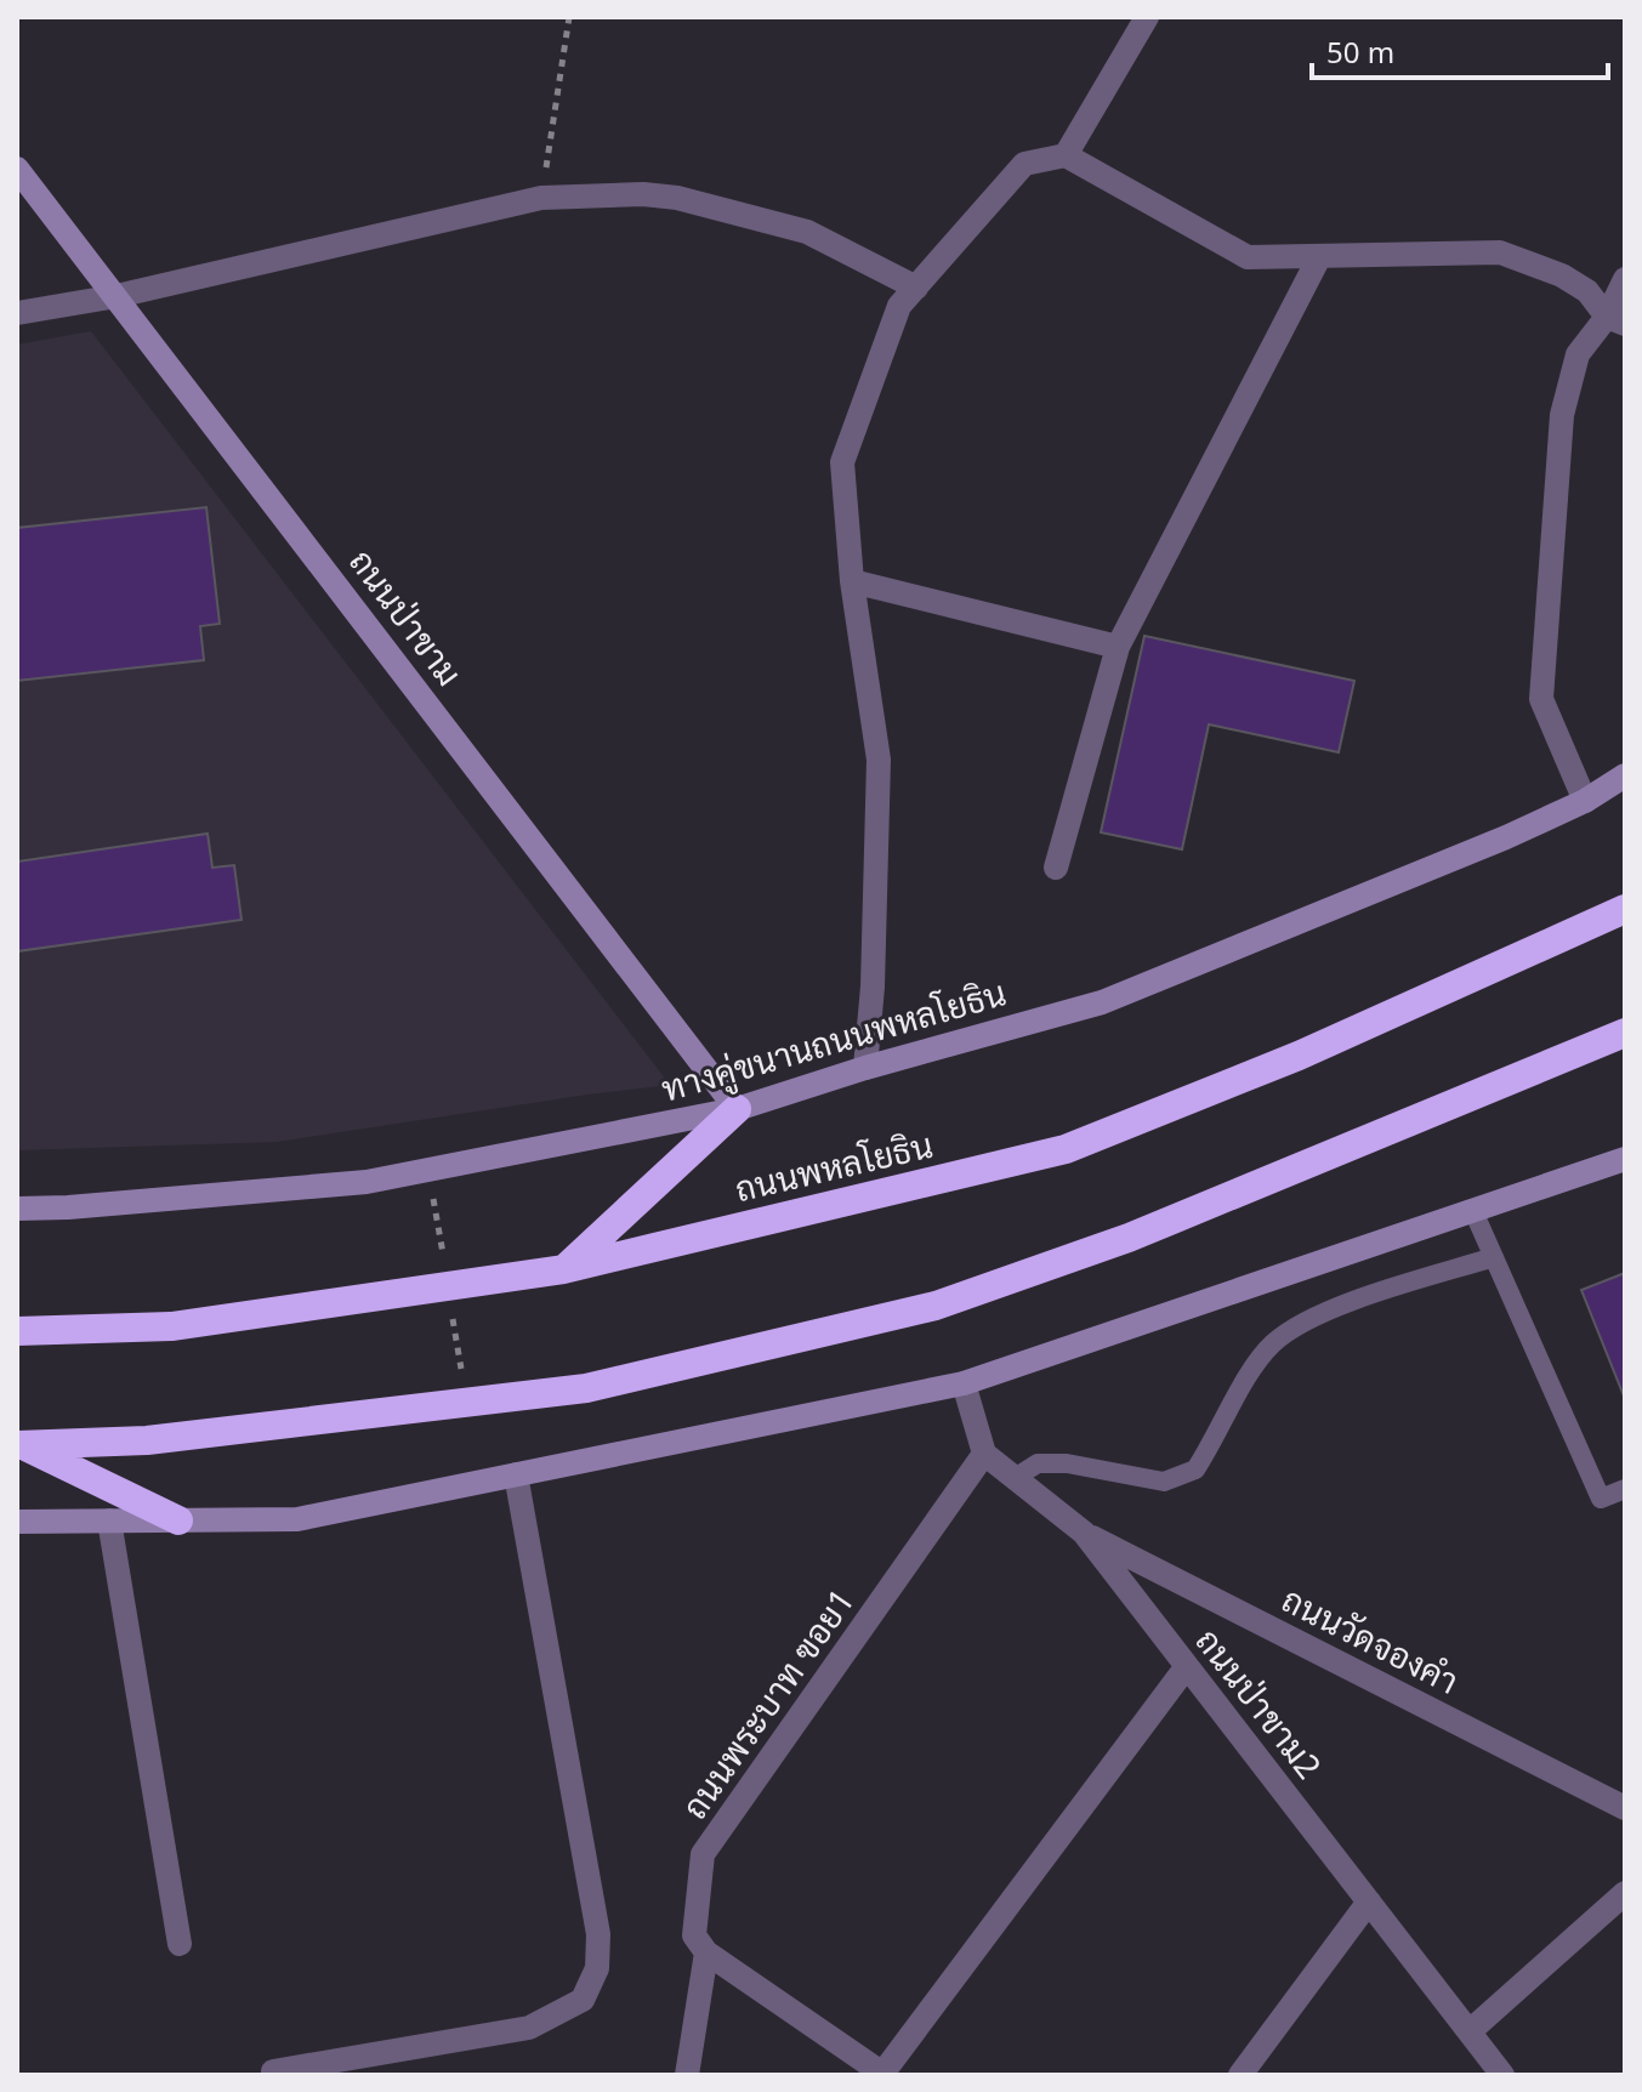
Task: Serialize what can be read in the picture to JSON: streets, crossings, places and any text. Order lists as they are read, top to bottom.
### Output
{
  "streets": {
    "highway": ["ถนนพหลโยธิน"],
    "main road": ["ถนนป่าขาม", "ทางคู่ขนานถนนพหลโยธิน"],
    "street": ["ถนนวัดจองคำ", "ถนนพระบาท ฃอย1", "ถนนป่าขาม2"]
  },
  "crossings": [
    ["ถนนป่าขาม", "ทางคู่ขนานถนนพหลโยธิน"],
    ["ถนนวัดจองคำ", "ถนนป่าขาม2"],
    ["ถนนพระบาท ฃอย1", "ถนนป่าขาม2"]
  ],
  "scale_bar": "50 m"
}
